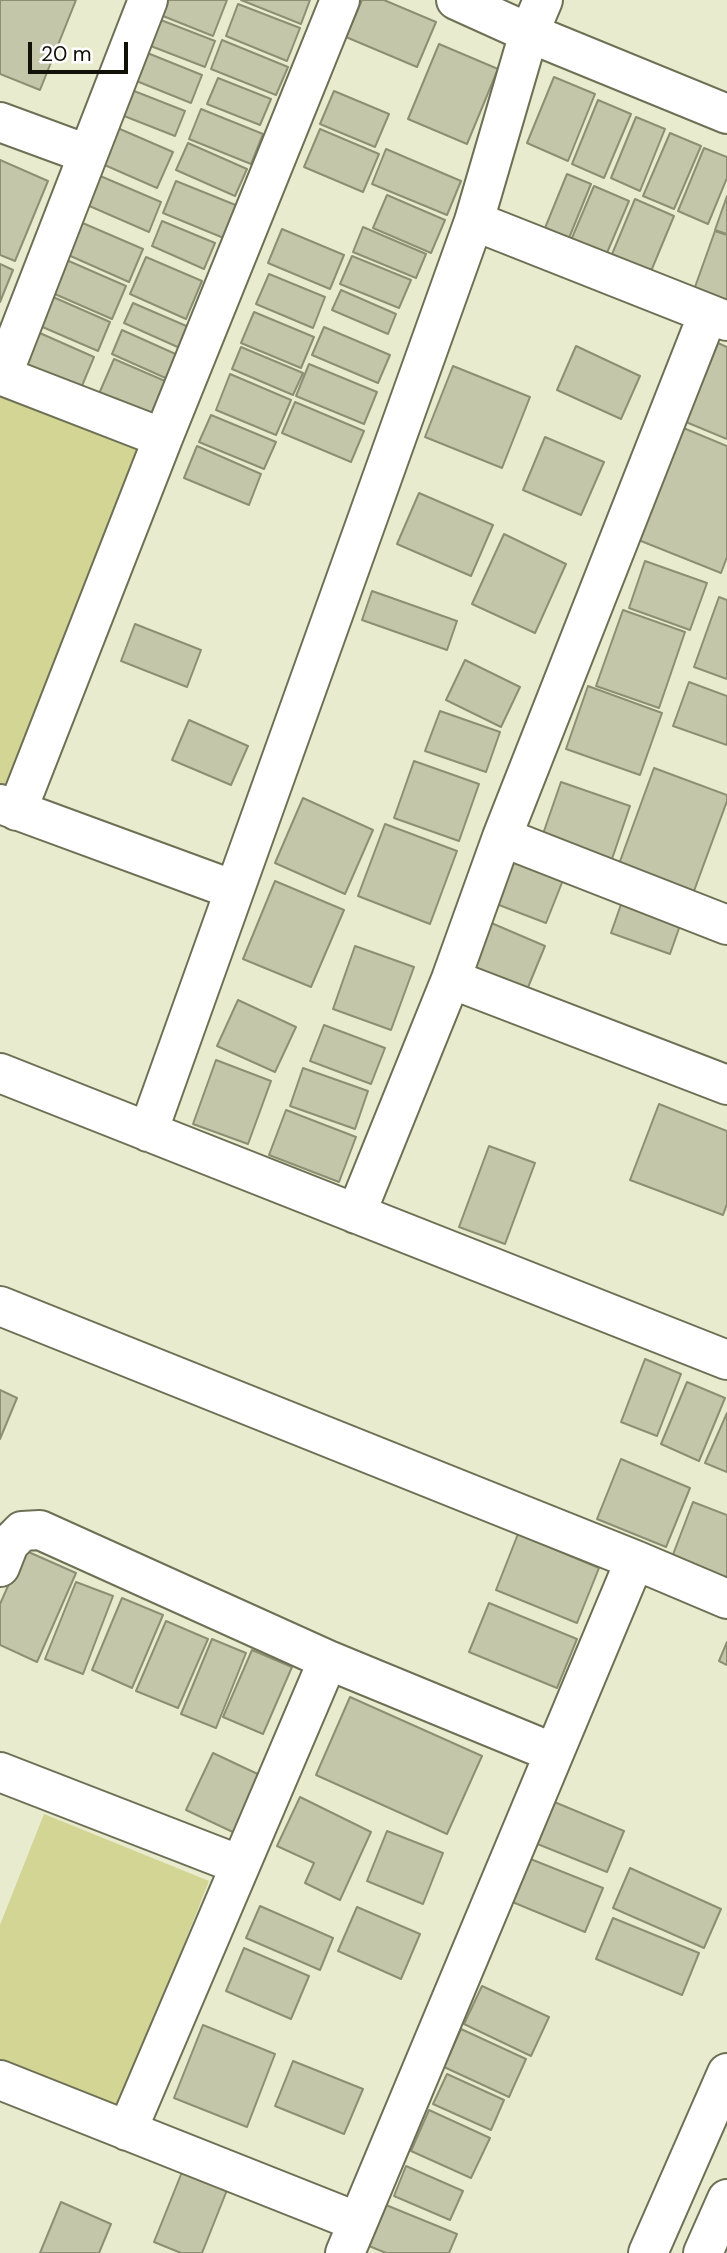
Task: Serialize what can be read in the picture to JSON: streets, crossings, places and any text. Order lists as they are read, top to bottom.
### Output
{
  "scale_bar": "20 m"
}
